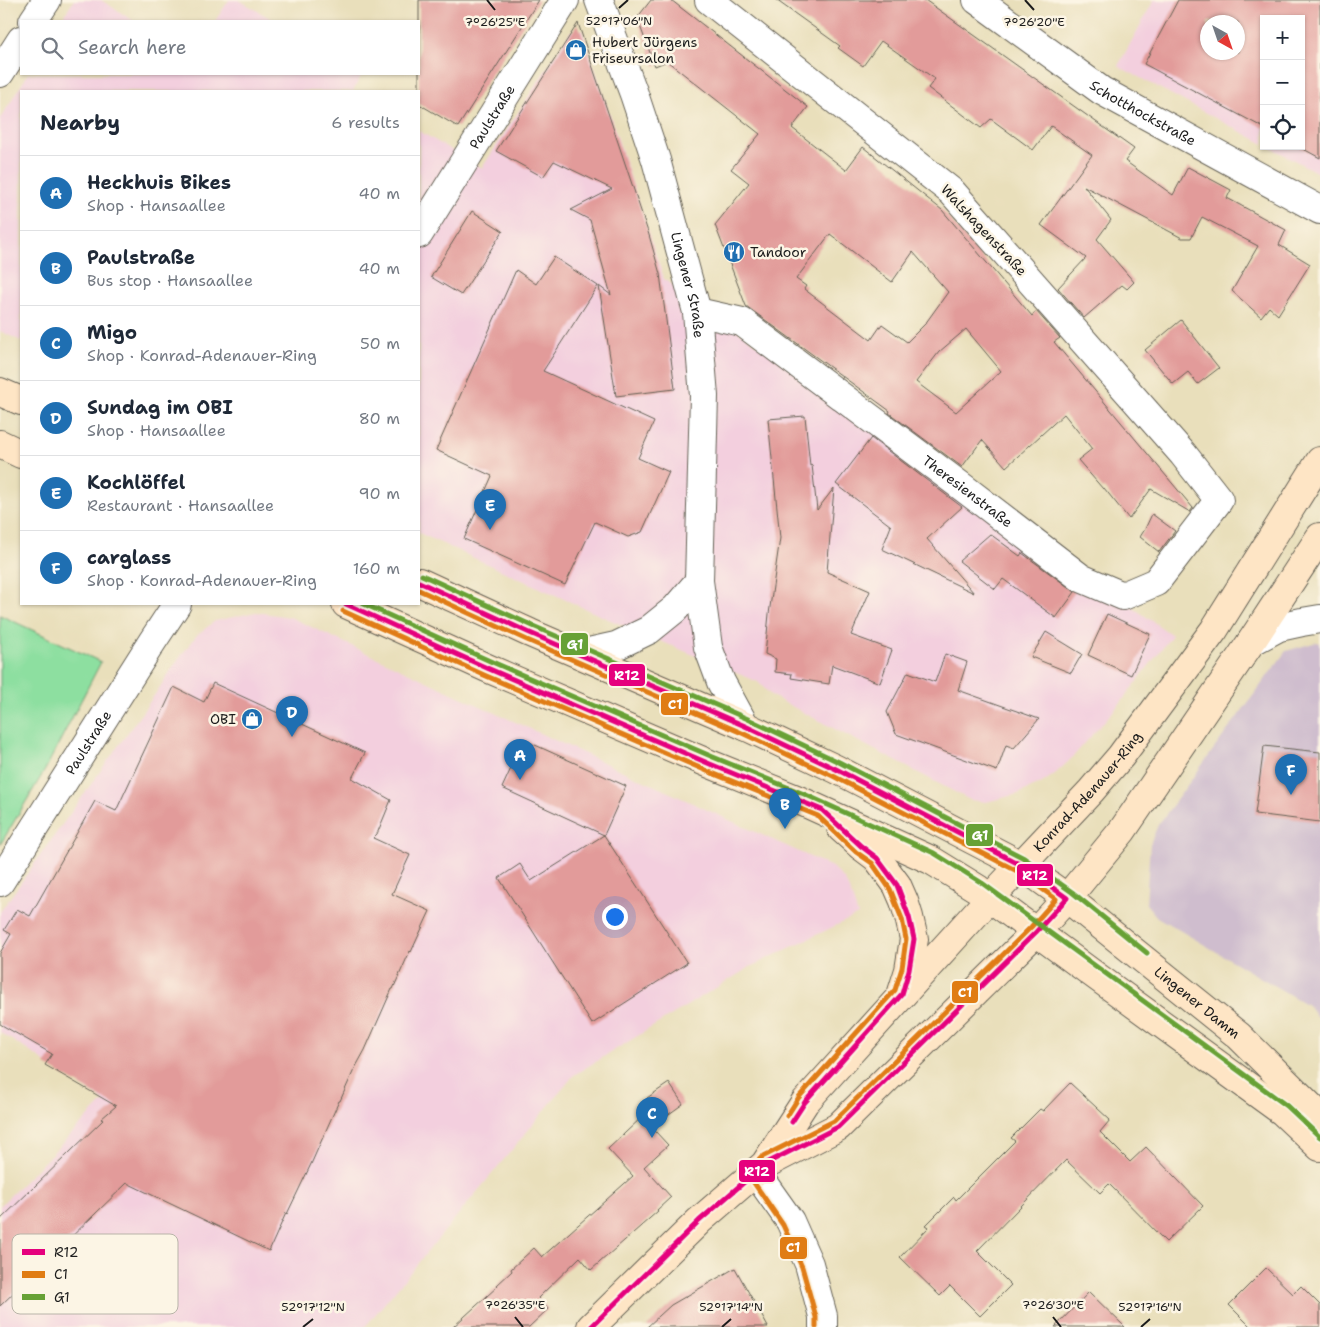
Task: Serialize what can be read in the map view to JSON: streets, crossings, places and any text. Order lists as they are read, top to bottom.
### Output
{
  "streets": {
    "main road": ["Konrad-Adenauer-Ring", "Lingener Damm"],
    "street": [
      "Schotthockstraße",
      "Paulstraße",
      "Walshagenstraße",
      "Lingener Straße",
      "Theresienstraße"
    ]
  },
  "crossings": [
    ["Walshagenstraße", "Theresienstraße"],
    ["Lingener Straße", "Theresienstraße"],
    ["Lingener Straße", "Lingener Damm"],
    ["Konrad-Adenauer-Ring", "Lingener Damm"]
  ],
  "places": {
    "shop": ["Hubert Jürgens Friseursalon", "OBI"],
    "restaurant": ["Tandoor"]
  },
  "lines": ["transit line G1", "transit line R12", "transit line C1"],
  "legend": ["R12", "C1", "G1"],
  "north": "bottom right",
  "page": {
    "map_buttons": ["+", "−"],
    "search": "Search here",
    "heading": ["Nearby", "6 results"],
    "list": [
      {
        "mark": "A",
        "name": "Heckhuis Bikes",
        "note": "Shop · Hansaallee",
        "value": "40 m"
      },
      {
        "mark": "B",
        "name": "Paulstraße",
        "note": "Bus stop · Hansaallee",
        "value": "40 m"
      },
      {
        "mark": "C",
        "name": "Migo",
        "note": "Shop · Konrad-Adenauer-Ring",
        "value": "50 m"
      },
      {
        "mark": "D",
        "name": "Sundag im OBI",
        "note": "Shop · Hansaallee",
        "value": "80 m"
      },
      {
        "mark": "E",
        "name": "Kochlöffel",
        "note": "Restaurant · Hansaallee",
        "value": "90 m"
      },
      {
        "mark": "F",
        "name": "carglass",
        "note": "Shop · Konrad-Adenauer-Ring",
        "value": "160 m"
      }
    ],
    "pins": [
      "E",
      "D",
      "A",
      "F",
      "B",
      "C"
    ]
  },
  "coordinates": [
    "52°17'06\"N",
    "7°26'20\"E",
    "7°26'25\"E",
    "7°26'35\"E",
    "7°26'30\"E",
    "52°17'12\"N",
    "52°17'14\"N",
    "52°17'16\"N"
  ]
}
